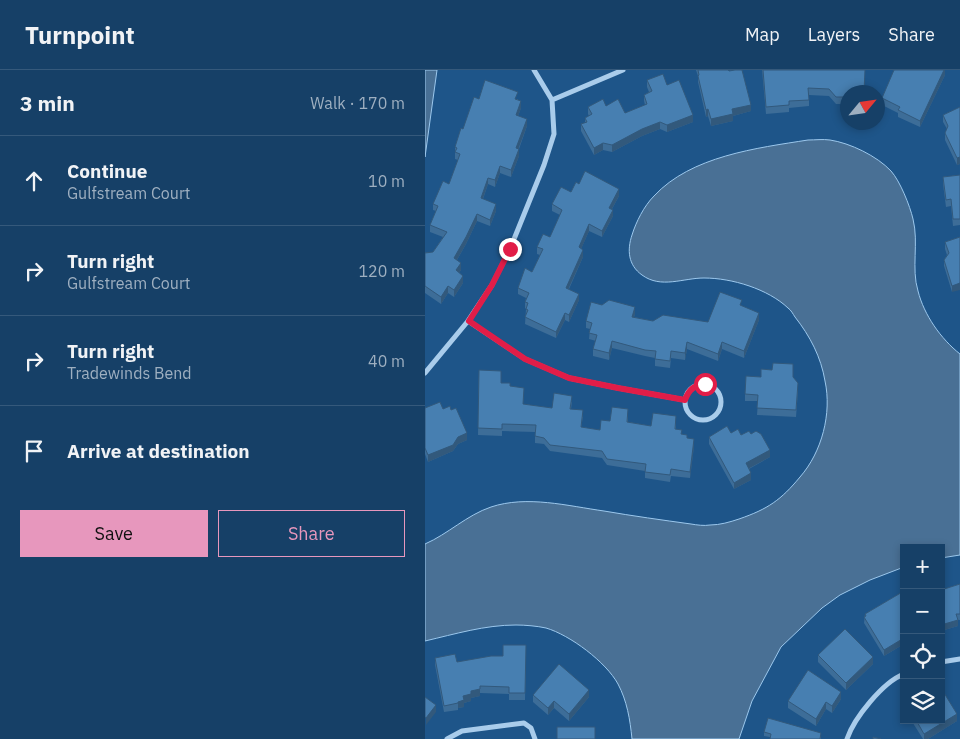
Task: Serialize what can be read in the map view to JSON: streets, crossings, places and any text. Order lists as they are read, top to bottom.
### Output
{
  "north": "top right",
  "page": {
    "header": "Turnpoint",
    "nav": ["Map", "Layers", "Share"],
    "heading": ["3 min", "Walk · 170 m"],
    "list": [
      ["Continue", "Gulfstream Court", "10 m"],
      ["Turn right", "Gulfstream Court", "120 m"],
      ["Turn right", "Tradewinds Bend", "40 m"],
      "Arrive at destination"
    ],
    "buttons": ["Save", "Share"],
    "map_buttons": ["+", "−"]
  }
}
